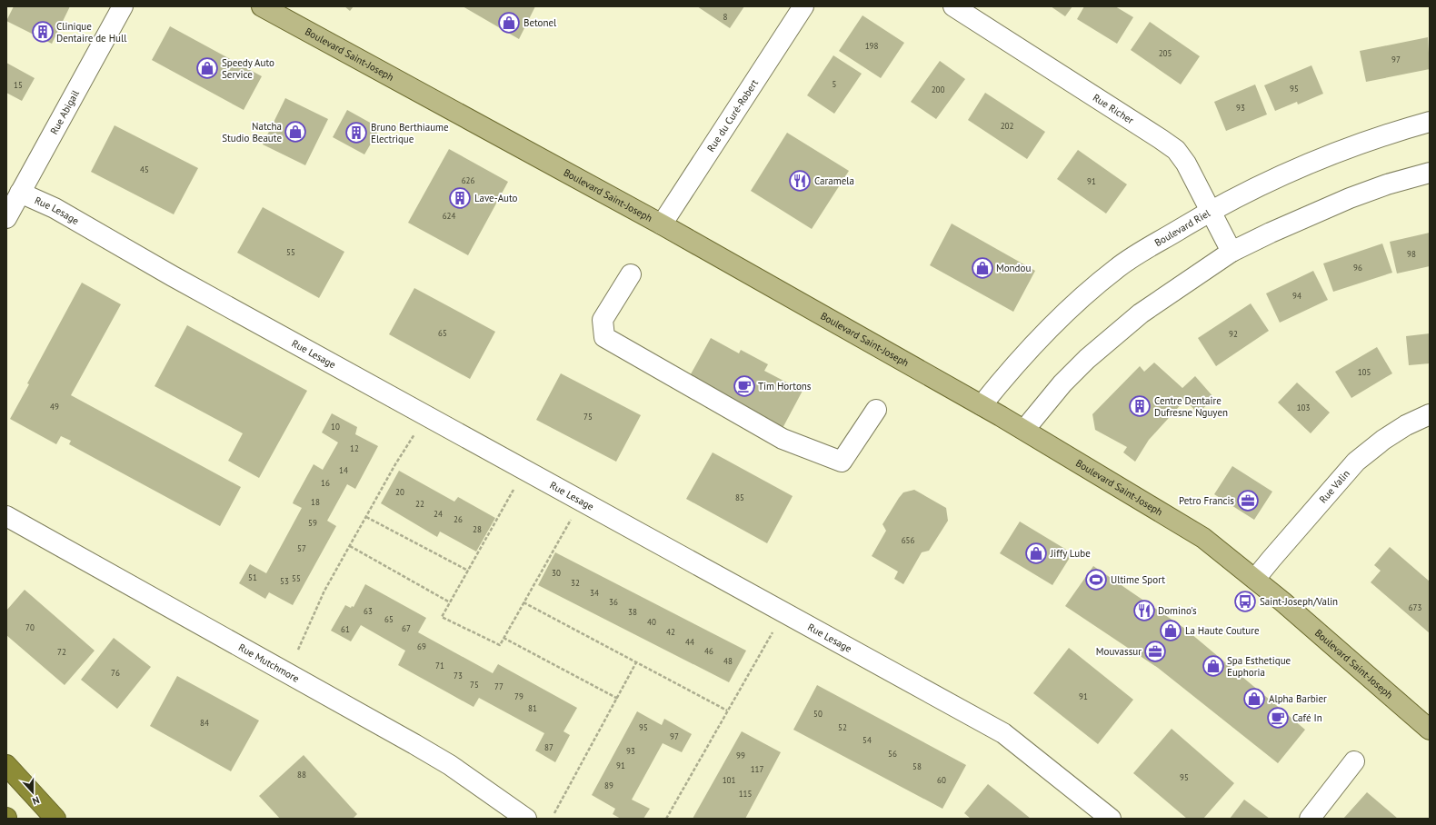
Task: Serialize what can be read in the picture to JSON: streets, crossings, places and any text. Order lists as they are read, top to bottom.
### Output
{
  "streets": {
    "main road": ["Boulevard Saint-Joseph"],
    "street": [
      "Rue Richer",
      "Rue Abigail",
      "Rue du Curé-Robert",
      "Rue Lesage",
      "Boulevard Riel",
      "Rue Valin",
      "Rue Mutchmore"
    ]
  },
  "crossings": [
    ["Boulevard Saint-Joseph", "Rue du Curé-Robert"],
    ["Boulevard Saint-Joseph", "Boulevard Riel"],
    ["Boulevard Saint-Joseph", "Rue Valin"],
    ["Rue Richer", "Boulevard Riel"],
    ["Rue Abigail", "Rue Lesage"]
  ],
  "places": {
    "shop": [
      "Betonel",
      "Speedy Auto Service",
      "Natcha Studio Beaute",
      "Mondou",
      "Jiffy Lube",
      "La Haute Couture",
      "Spa Esthetique Euphoria",
      "Alpha Barbier"
    ],
    "building": [
      "Clinique Dentaire de Hull",
      "Bruno Berthiaume Electrique",
      "Lave-Auto",
      "Centre Dentaire Dufresne Nguyen"
    ],
    "restaurant": ["Caramela", "Domino's"],
    "cafe": ["Tim Hortons", "Café In"],
    "office": ["Petro Francis", "Mouvassur"],
    "sports": ["Ultime Sport"],
    "bus stop": ["Saint-Joseph/Valin"]
  },
  "house_numbers": [
    "8",
    "198",
    "205",
    "97",
    "5",
    "15",
    "95",
    "200",
    "93",
    "202",
    "45",
    "626",
    "91",
    "624",
    "55",
    "98",
    "96",
    "94",
    "65",
    "92",
    "105",
    "49",
    "103",
    "75",
    "10",
    "12",
    "14",
    "16",
    "20",
    "85",
    "18",
    "22",
    "24",
    "26",
    "59",
    "28",
    "656",
    "57",
    "30",
    "51",
    "55",
    "53",
    "32",
    "34",
    "36",
    "673",
    "63",
    "38",
    "65",
    "40",
    "70",
    "67",
    "61",
    "42",
    "44",
    "69",
    "46",
    "72",
    "48",
    "71",
    "76",
    "73",
    "75",
    "77",
    "79",
    "91",
    "81",
    "50",
    "84",
    "95",
    "52",
    "97",
    "54",
    "87",
    "93",
    "56",
    "99",
    "91",
    "58",
    "117",
    "88",
    "95",
    "101",
    "60",
    "89",
    "115"
  ],
  "north": "bottom"
}
